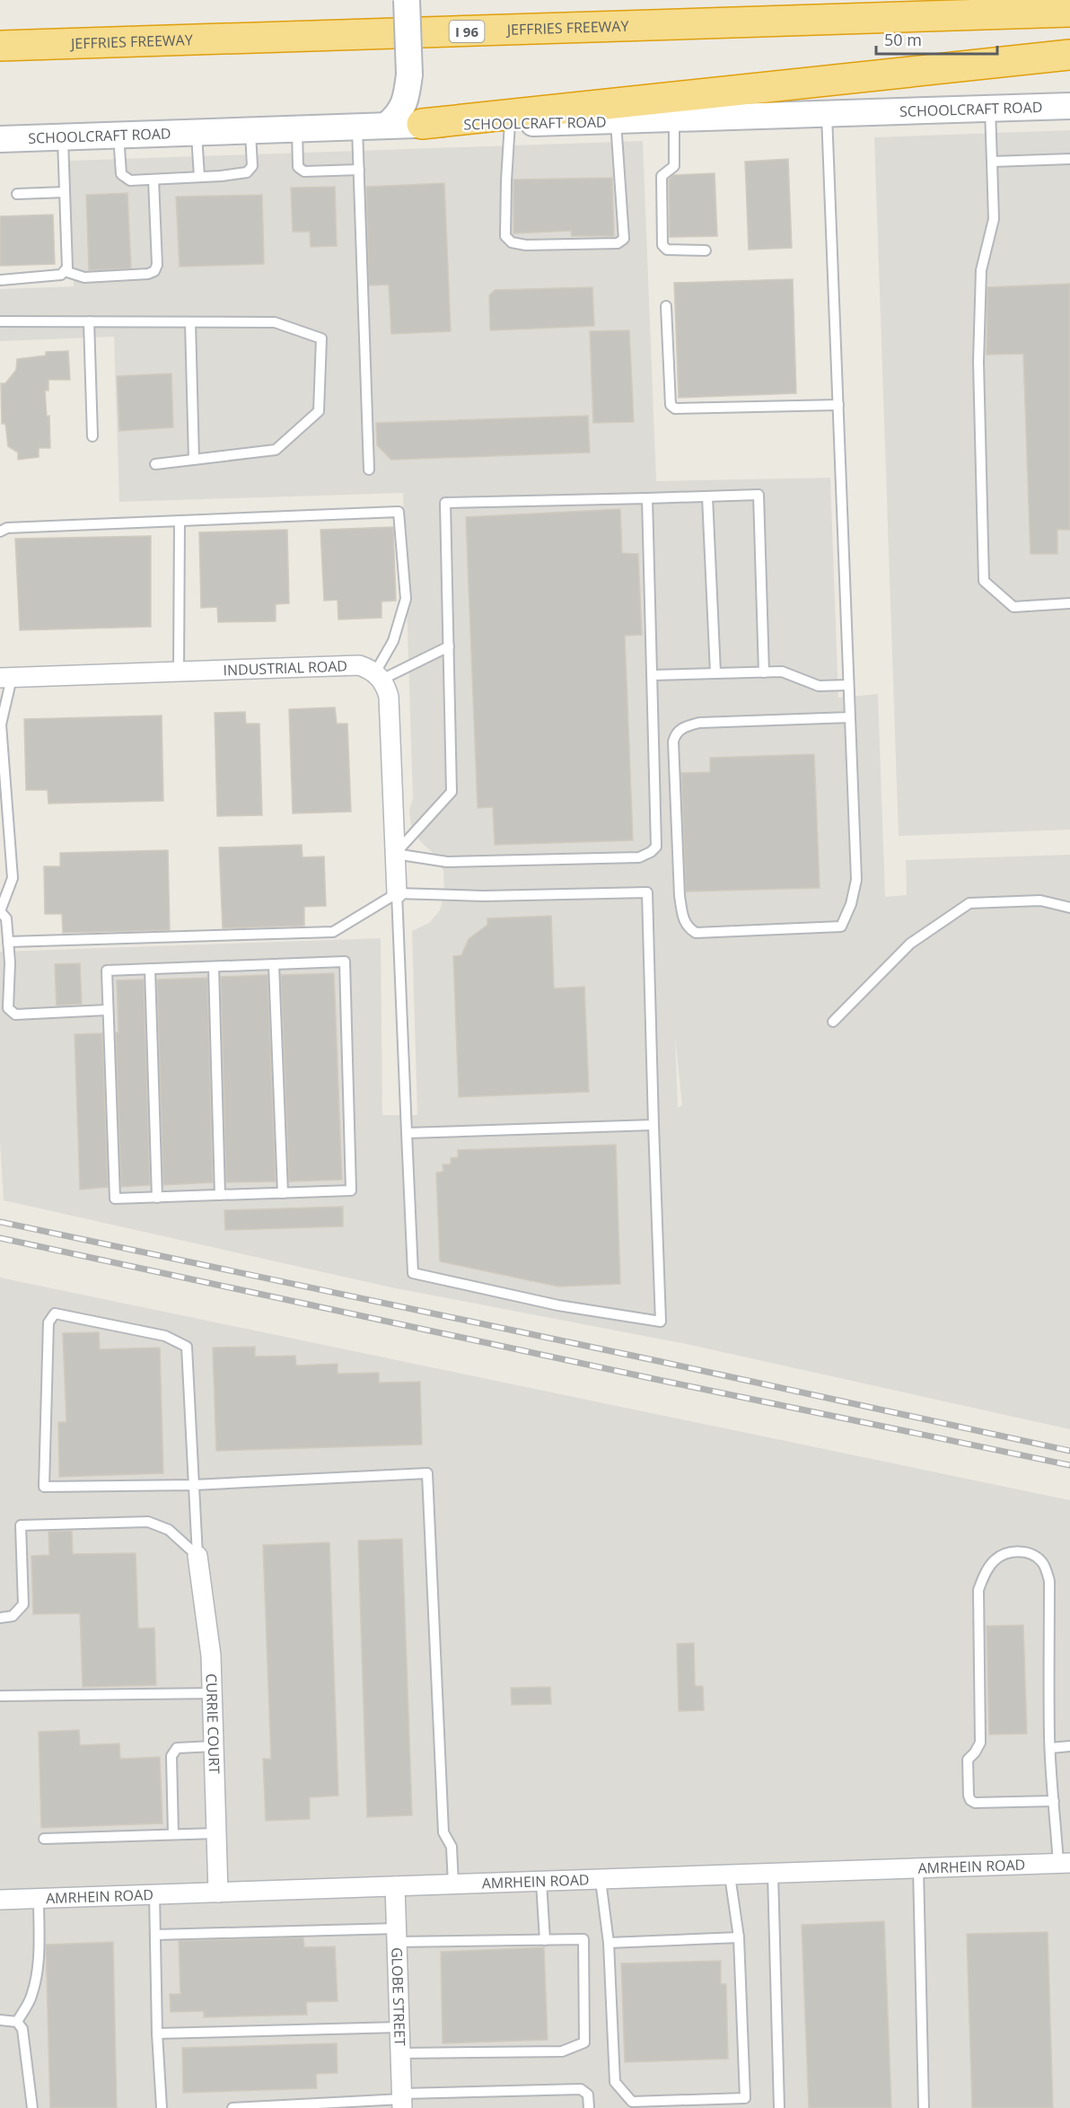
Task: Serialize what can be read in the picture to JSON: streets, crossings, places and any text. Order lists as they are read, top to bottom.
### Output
{
  "streets": {
    "highway": ["JEFFRIES FREEWAY", "I 96"],
    "main road": ["SCHOOLCRAFT ROAD"],
    "street": [
      "INDUSTRIAL ROAD",
      "CURRIE COURT",
      "AMRHEIN ROAD",
      "GLOBE STREET"
    ]
  },
  "crossings": [
    ["CURRIE COURT", "AMRHEIN ROAD"],
    ["AMRHEIN ROAD", "GLOBE STREET"]
  ],
  "scale_bar": "50 m"
}
